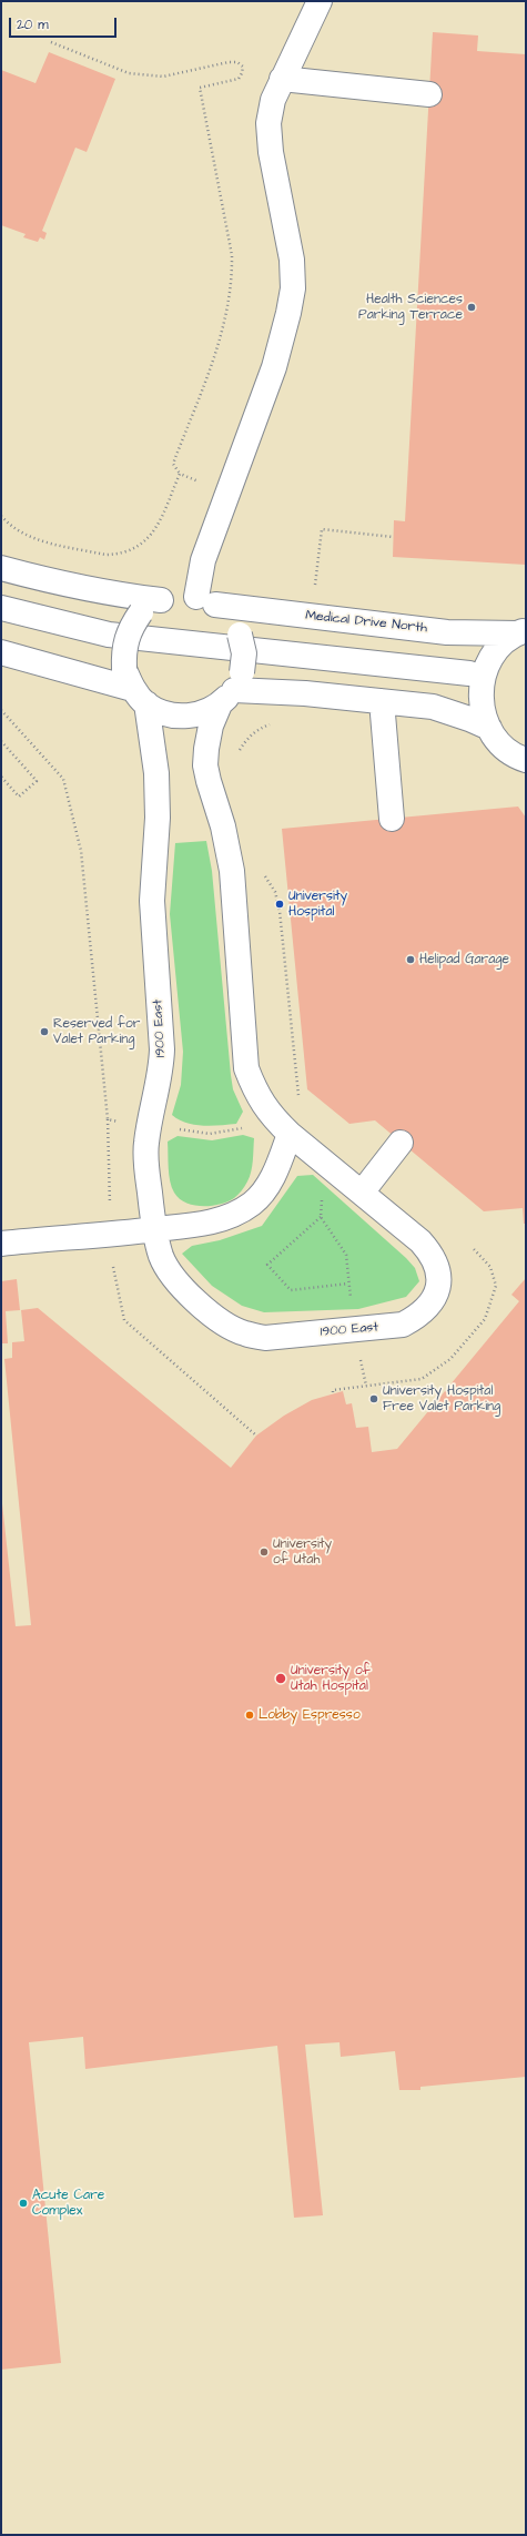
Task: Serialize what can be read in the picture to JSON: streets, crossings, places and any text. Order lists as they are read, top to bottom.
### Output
{
  "streets": {
    "street": ["Medical Drive North", "1900 East"]
  },
  "crossings": [
    ["Medical Drive North", "1900 East"]
  ],
  "places": [
    "Health Sciences Parking Terrace",
    "University Hospital",
    "Helipad Garage",
    "Reserved for Valet Parking",
    "University Hospital Free Valet Parking",
    "University of Utah",
    "University of Utah Hospital",
    "Lobby Espresso",
    "Acute Care Complex"
  ],
  "scale_bar": "20 m"
}
